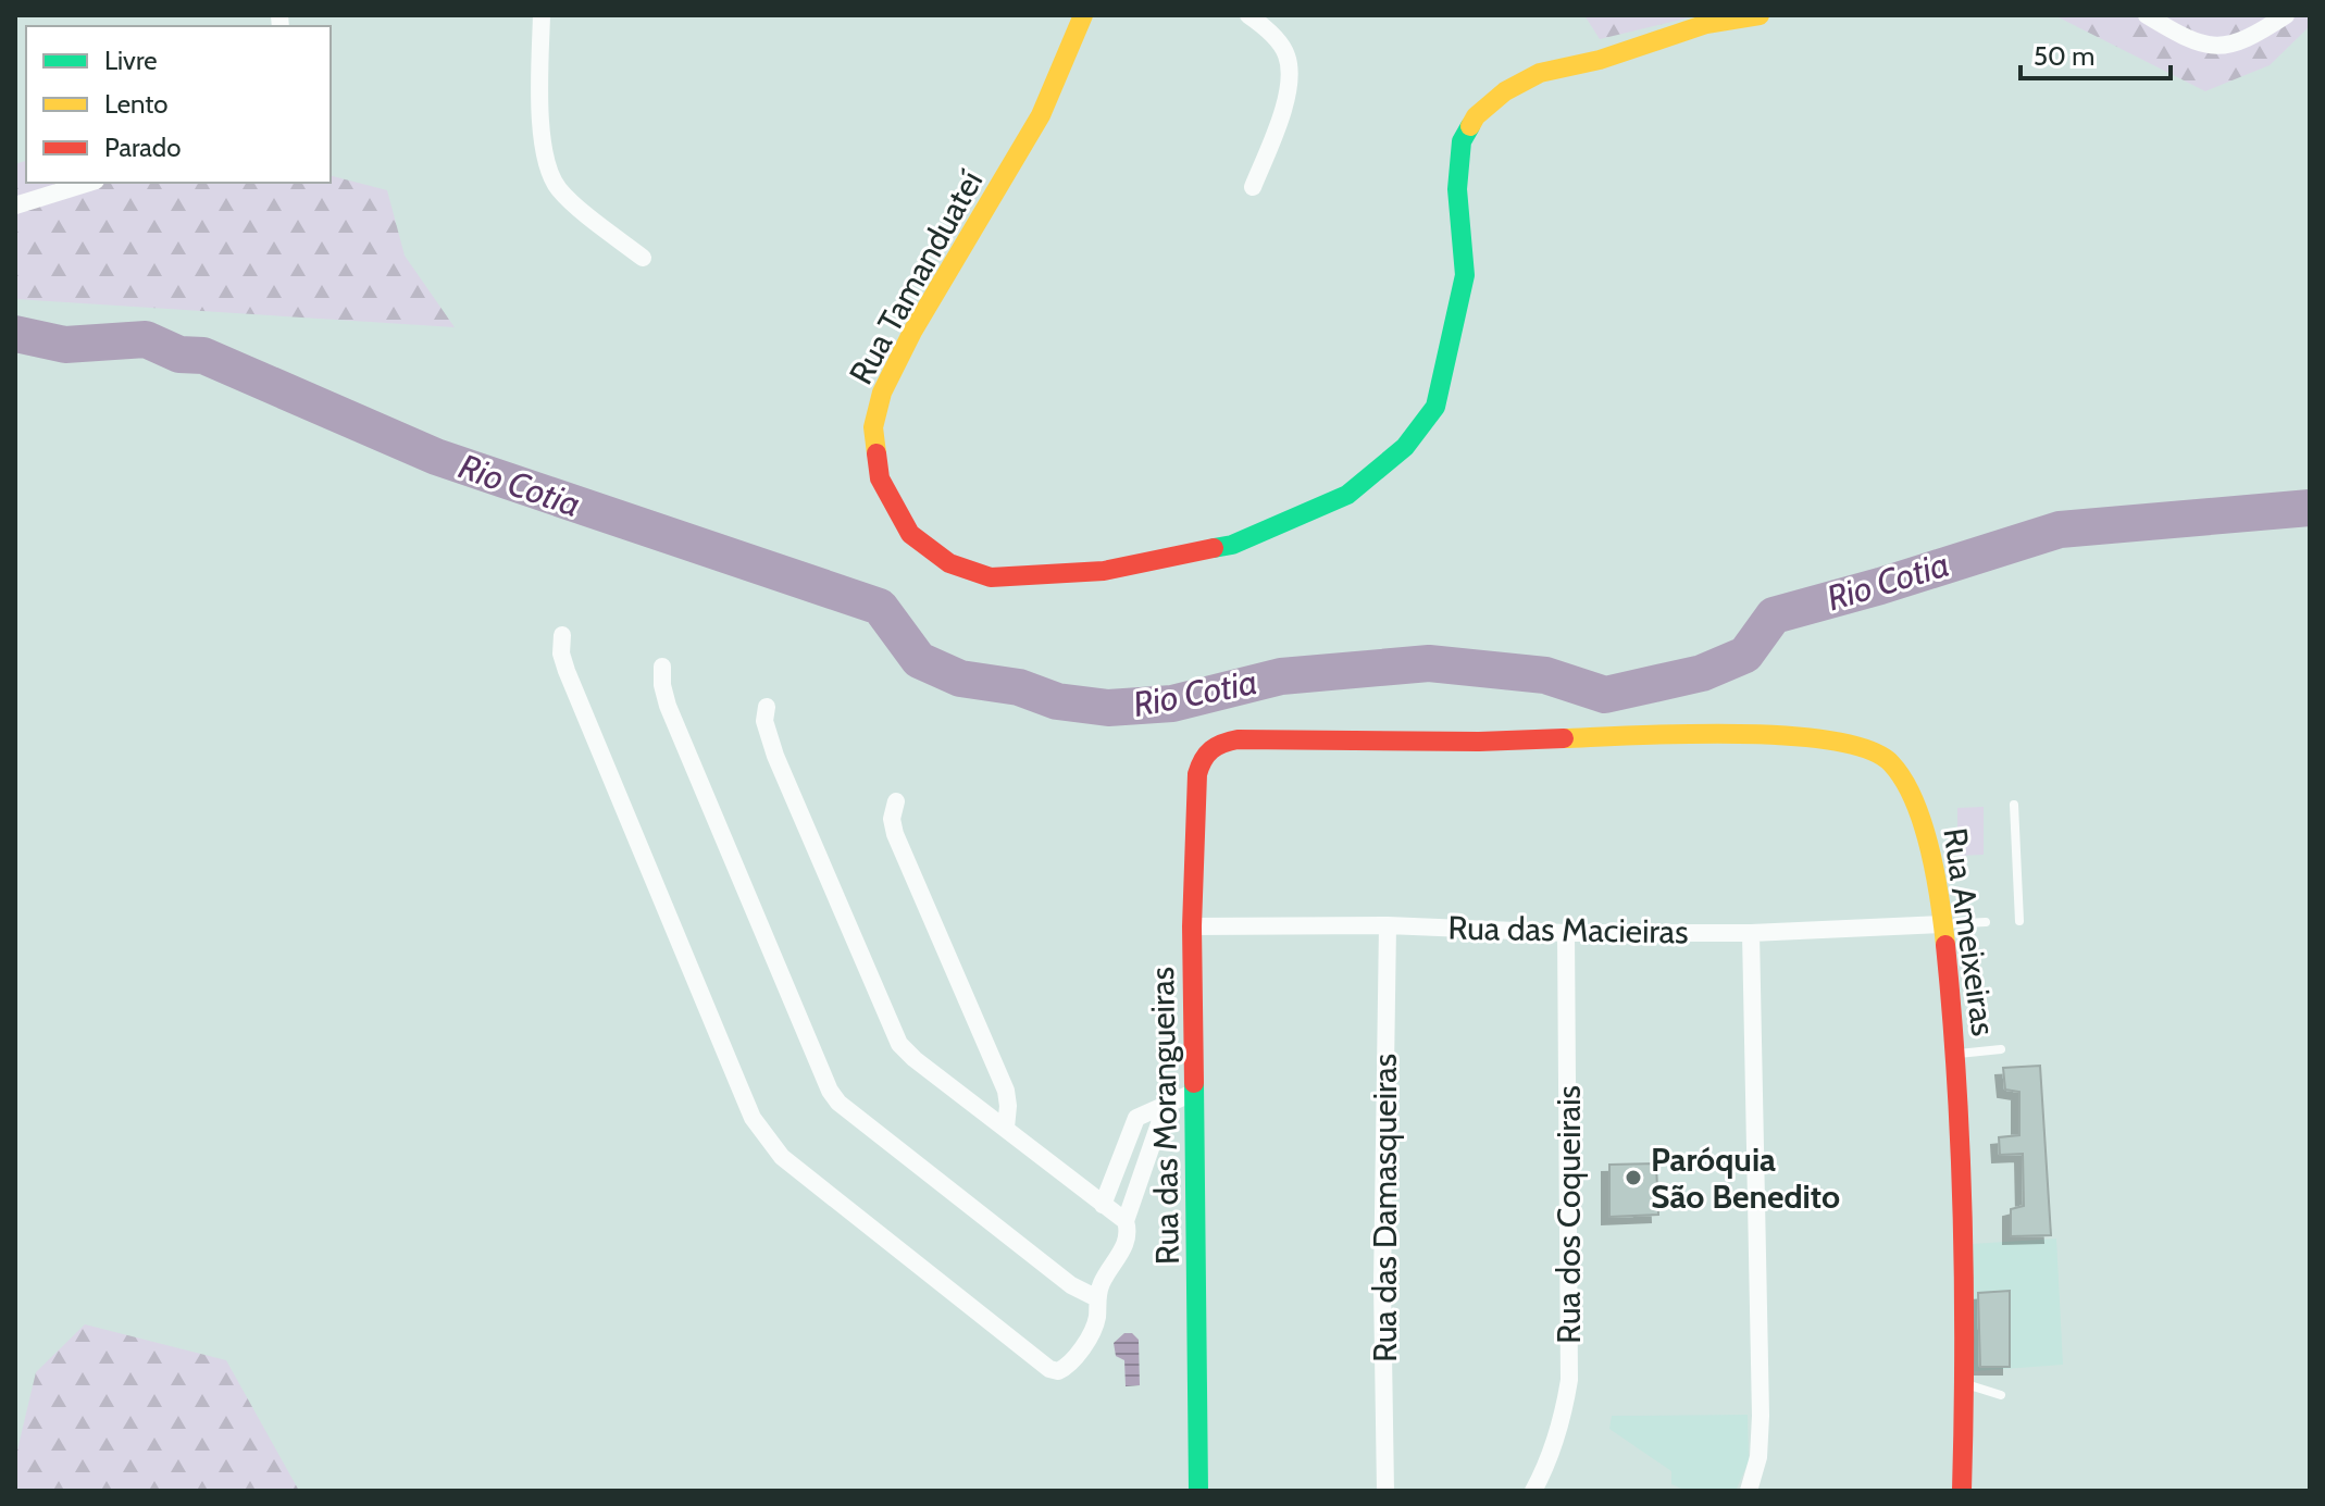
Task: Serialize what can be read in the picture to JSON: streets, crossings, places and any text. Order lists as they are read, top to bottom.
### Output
{
  "streets": {
    "street": [
      "Rua Tamanduateí",
      "Rua das Macieiras",
      "Rua Ameixeiras",
      "Rua das Morangueiras",
      "Rua das Damasqueiras",
      "Rua dos Coqueirais"
    ]
  },
  "crossings": [
    ["Rua das Macieiras", "Rua Ameixeiras"],
    ["Rua das Macieiras", "Rua das Morangueiras"],
    ["Rua das Macieiras", "Rua das Damasqueiras"],
    ["Rua das Macieiras", "Rua dos Coqueirais"],
    ["Rua Ameixeiras", "Rua das Morangueiras"]
  ],
  "water": ["Rio Cotia"],
  "places": ["Paróquia São Benedito"],
  "legend": ["Livre", "Lento", "Parado"],
  "scale_bar": "50 m"
}
